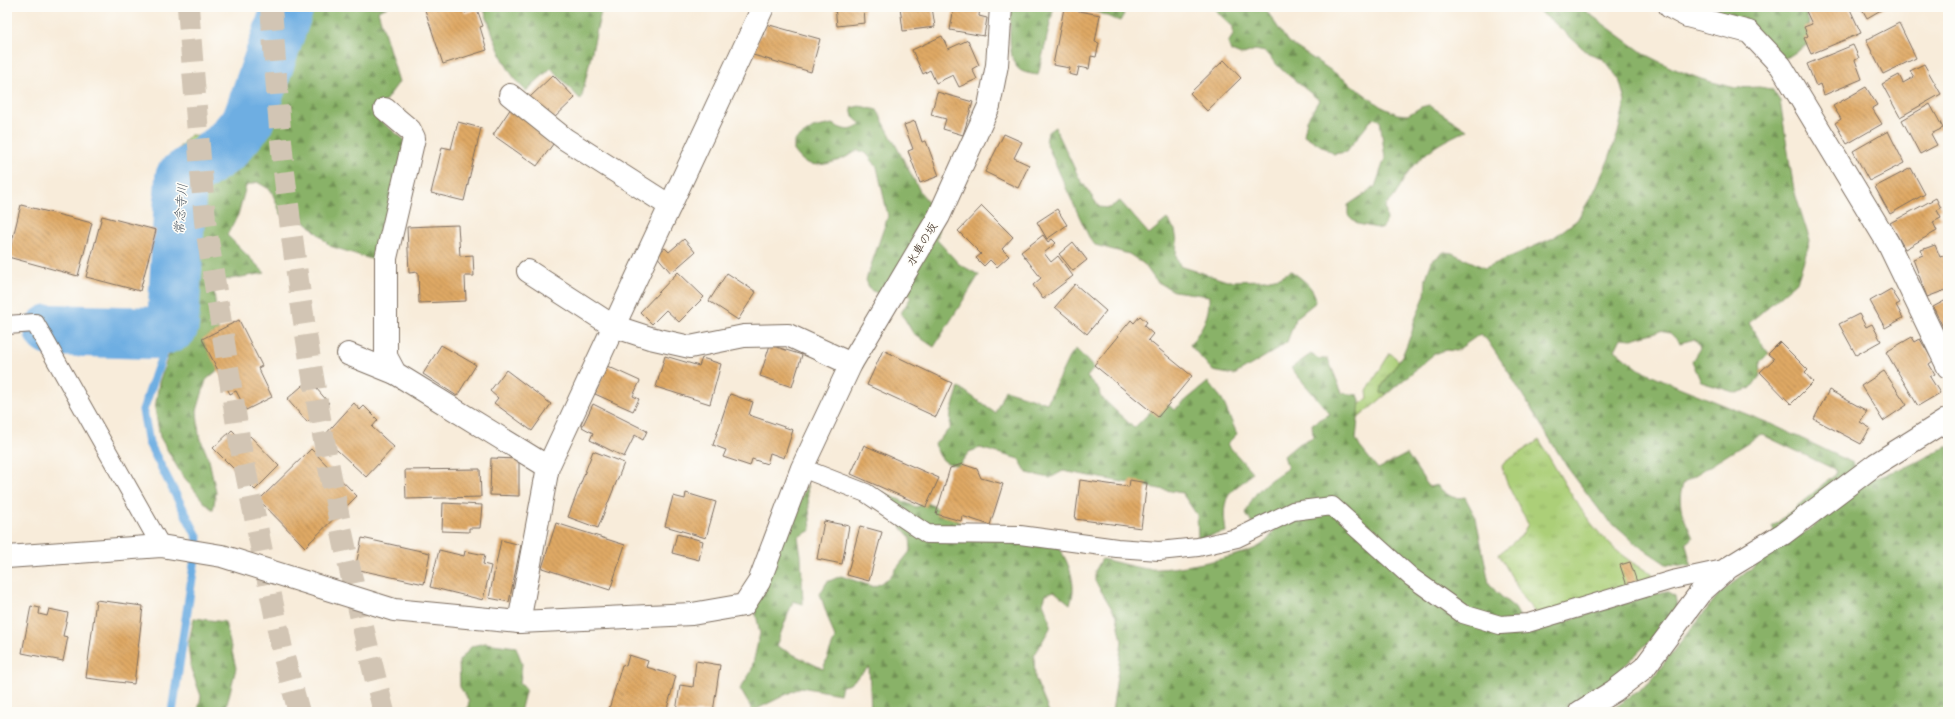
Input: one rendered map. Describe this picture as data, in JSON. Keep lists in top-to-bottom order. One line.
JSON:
{"streets":{"street":["水車の坂"]},"water":["常念寺川"]}
